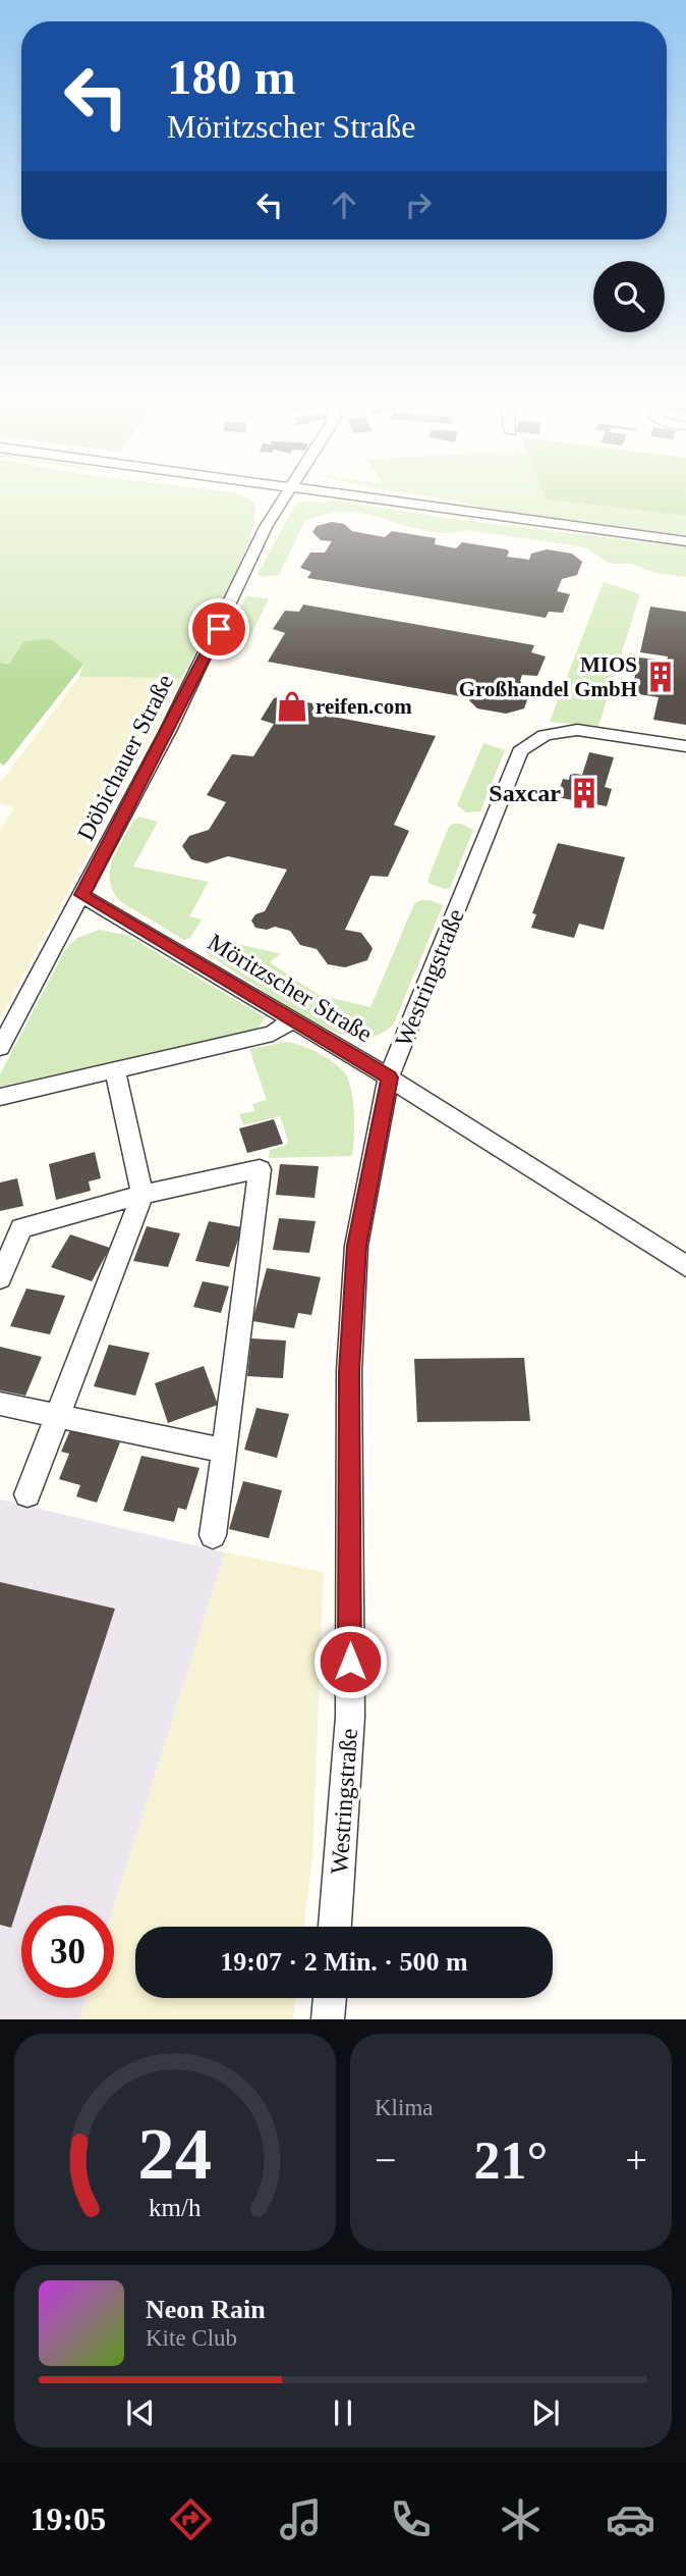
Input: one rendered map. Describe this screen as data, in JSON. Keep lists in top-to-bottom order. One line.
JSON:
{"streets":{"street":["Döbichauer Straße","Westringstraße","Möritzscher Straße"]},"crossings":[["Döbichauer Straße","Möritzscher Straße"],["Westringstraße","Möritzscher Straße"]],"places":{"building":["MIOS Großhandel GmbH","Saxcar"],"shop":["reifen.com"]},"page":{"turn":["180 m","Möritzscher Straße"],"limit":"30","trip":"19:07 · 2 Min. · 500 m","tile":"Klima","heat":["−","21°","+"],"song":["Neon Rain","Kite Club"],"tabs":"19:05","gauge":["24","km/h"]}}
